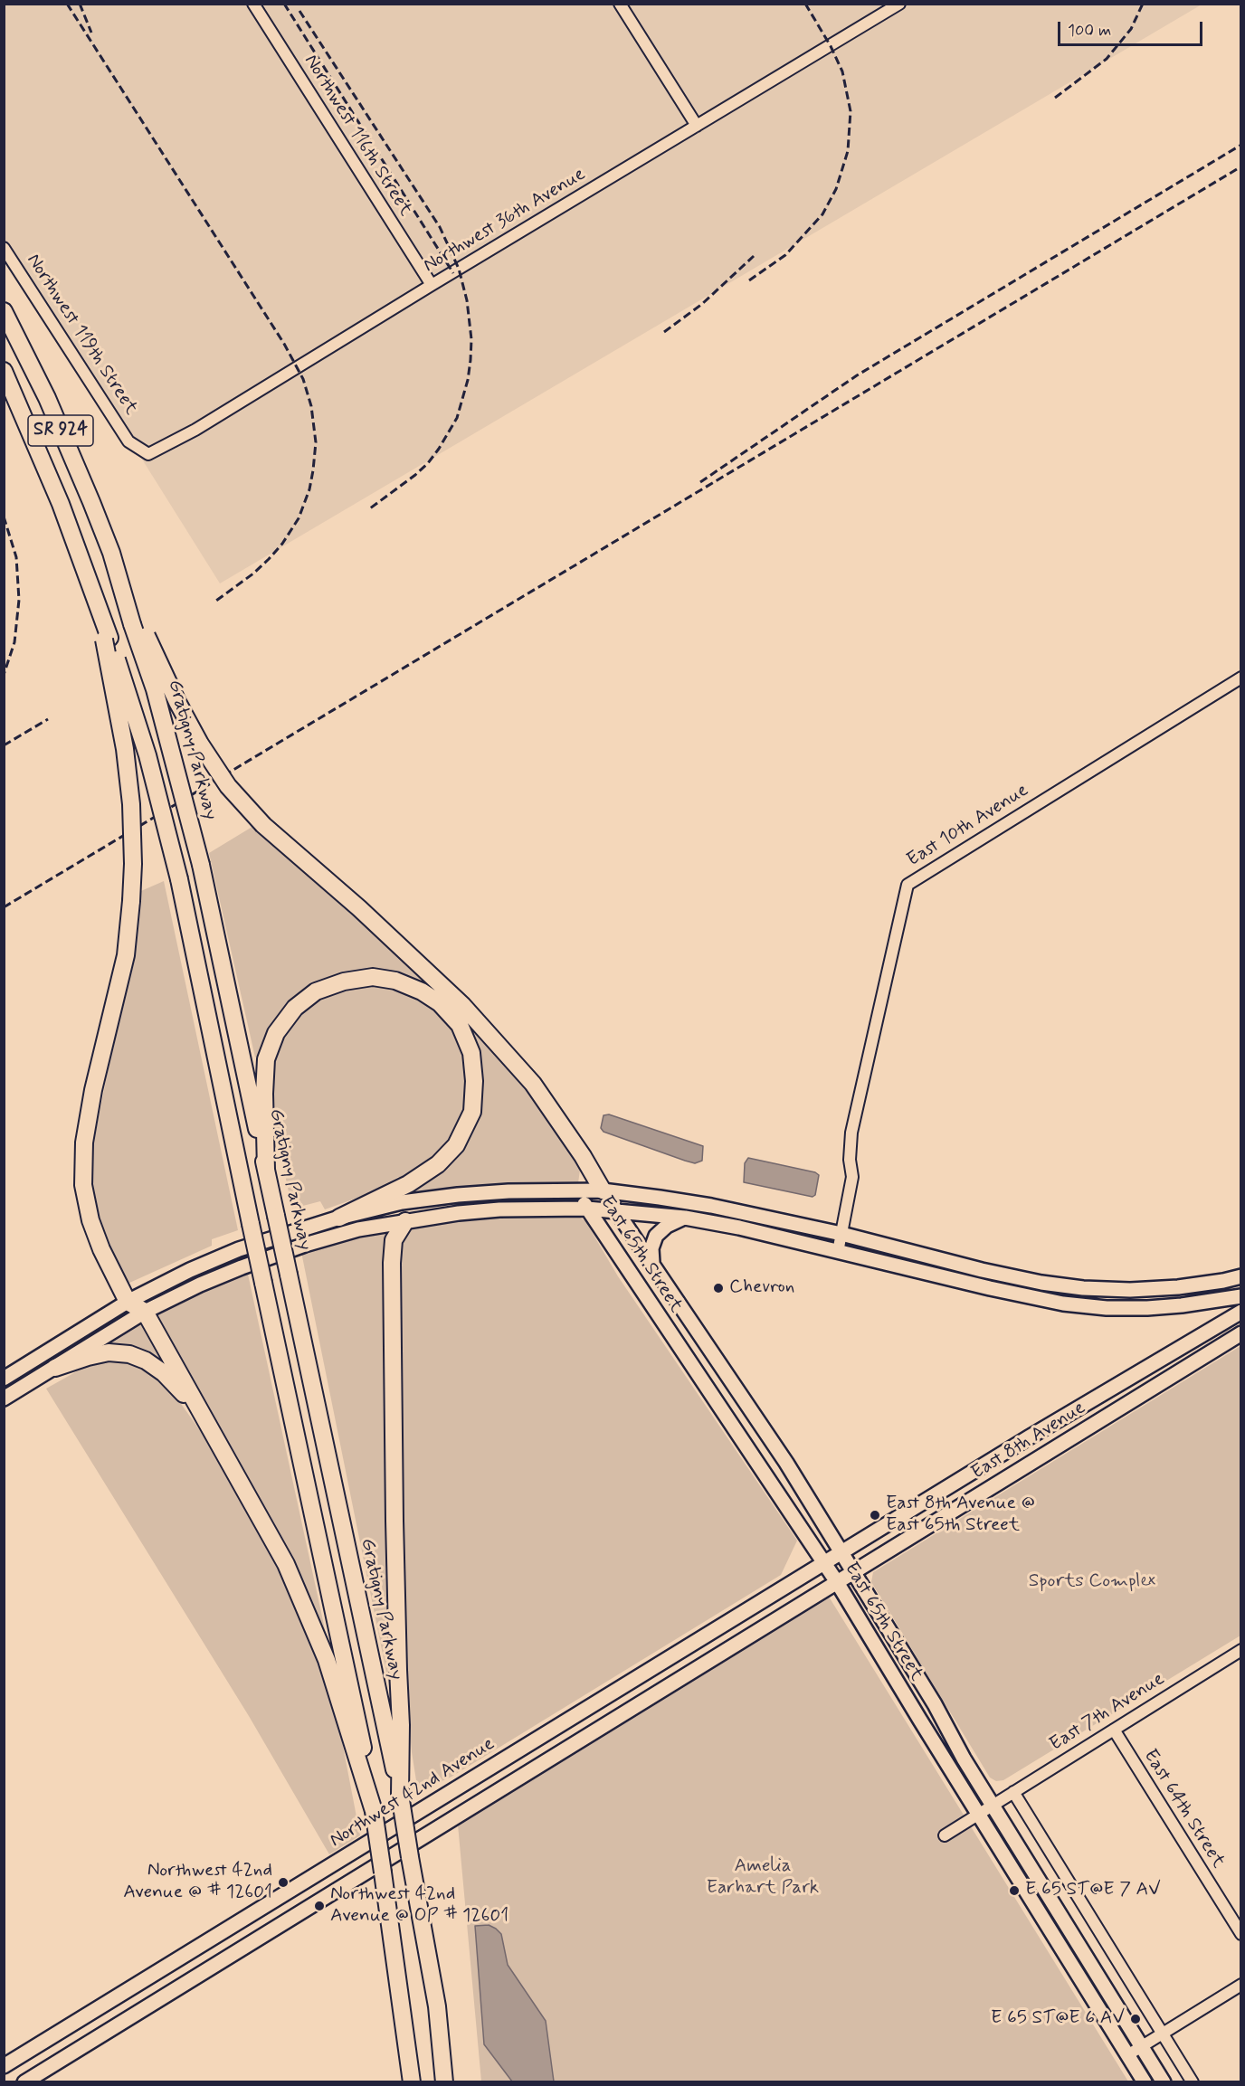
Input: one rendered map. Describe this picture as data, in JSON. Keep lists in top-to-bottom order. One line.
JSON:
{"streets":{"highway":["SR 924","Gratigny Parkway"],"main road":["East 65th Street","East 8th Avenue","Northwest 42nd Avenue"],"street":["Northwest 116th Street","Northwest 36th Avenue","Northwest 119th Street","East 10th Avenue","East 7th Avenue","East 64th Street"]},"crossings":[["Northwest 116th Street","Northwest 36th Avenue"],["Northwest 36th Avenue","Northwest 119th Street"],["East 65th Street","East 8th Avenue"],["East 65th Street","East 7th Avenue"],["East 65th Street","Northwest 42nd Avenue"],["East 8th Avenue","Northwest 42nd Avenue"],["East 7th Avenue","East 64th Street"]],"parks":["Sports Complex","Amelia Earhart Park"],"places":["Chevron","East 8th Avenue @ East 65th Street","Northwest 42nd Avenue @ # 12601","E 65 ST@E 7 AV","Northwest 42nd Avenue @ OP # 12601","E 65 ST@E 6 AV"],"scale_bar":"100 m"}
